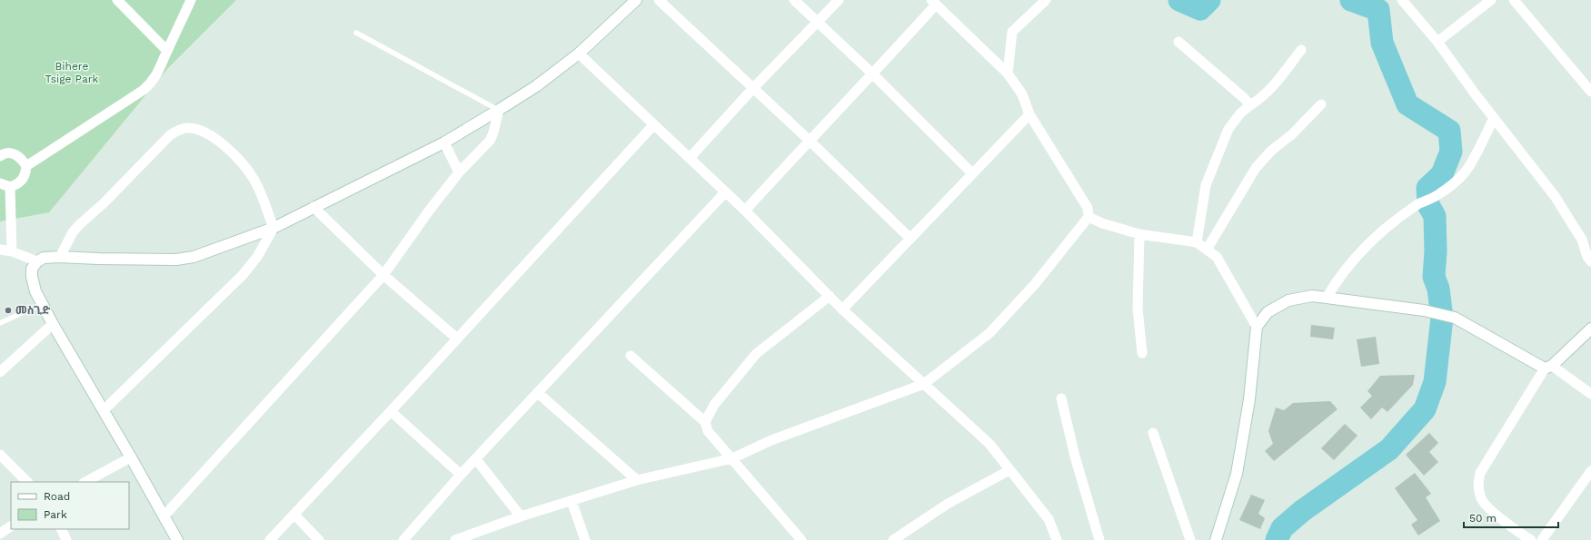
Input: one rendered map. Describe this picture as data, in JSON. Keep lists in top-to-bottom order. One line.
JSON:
{"parks":["Bihere Tsige Park"],"places":["መስጊድ"],"legend":["Road","Park"],"scale_bar":"50 m"}
